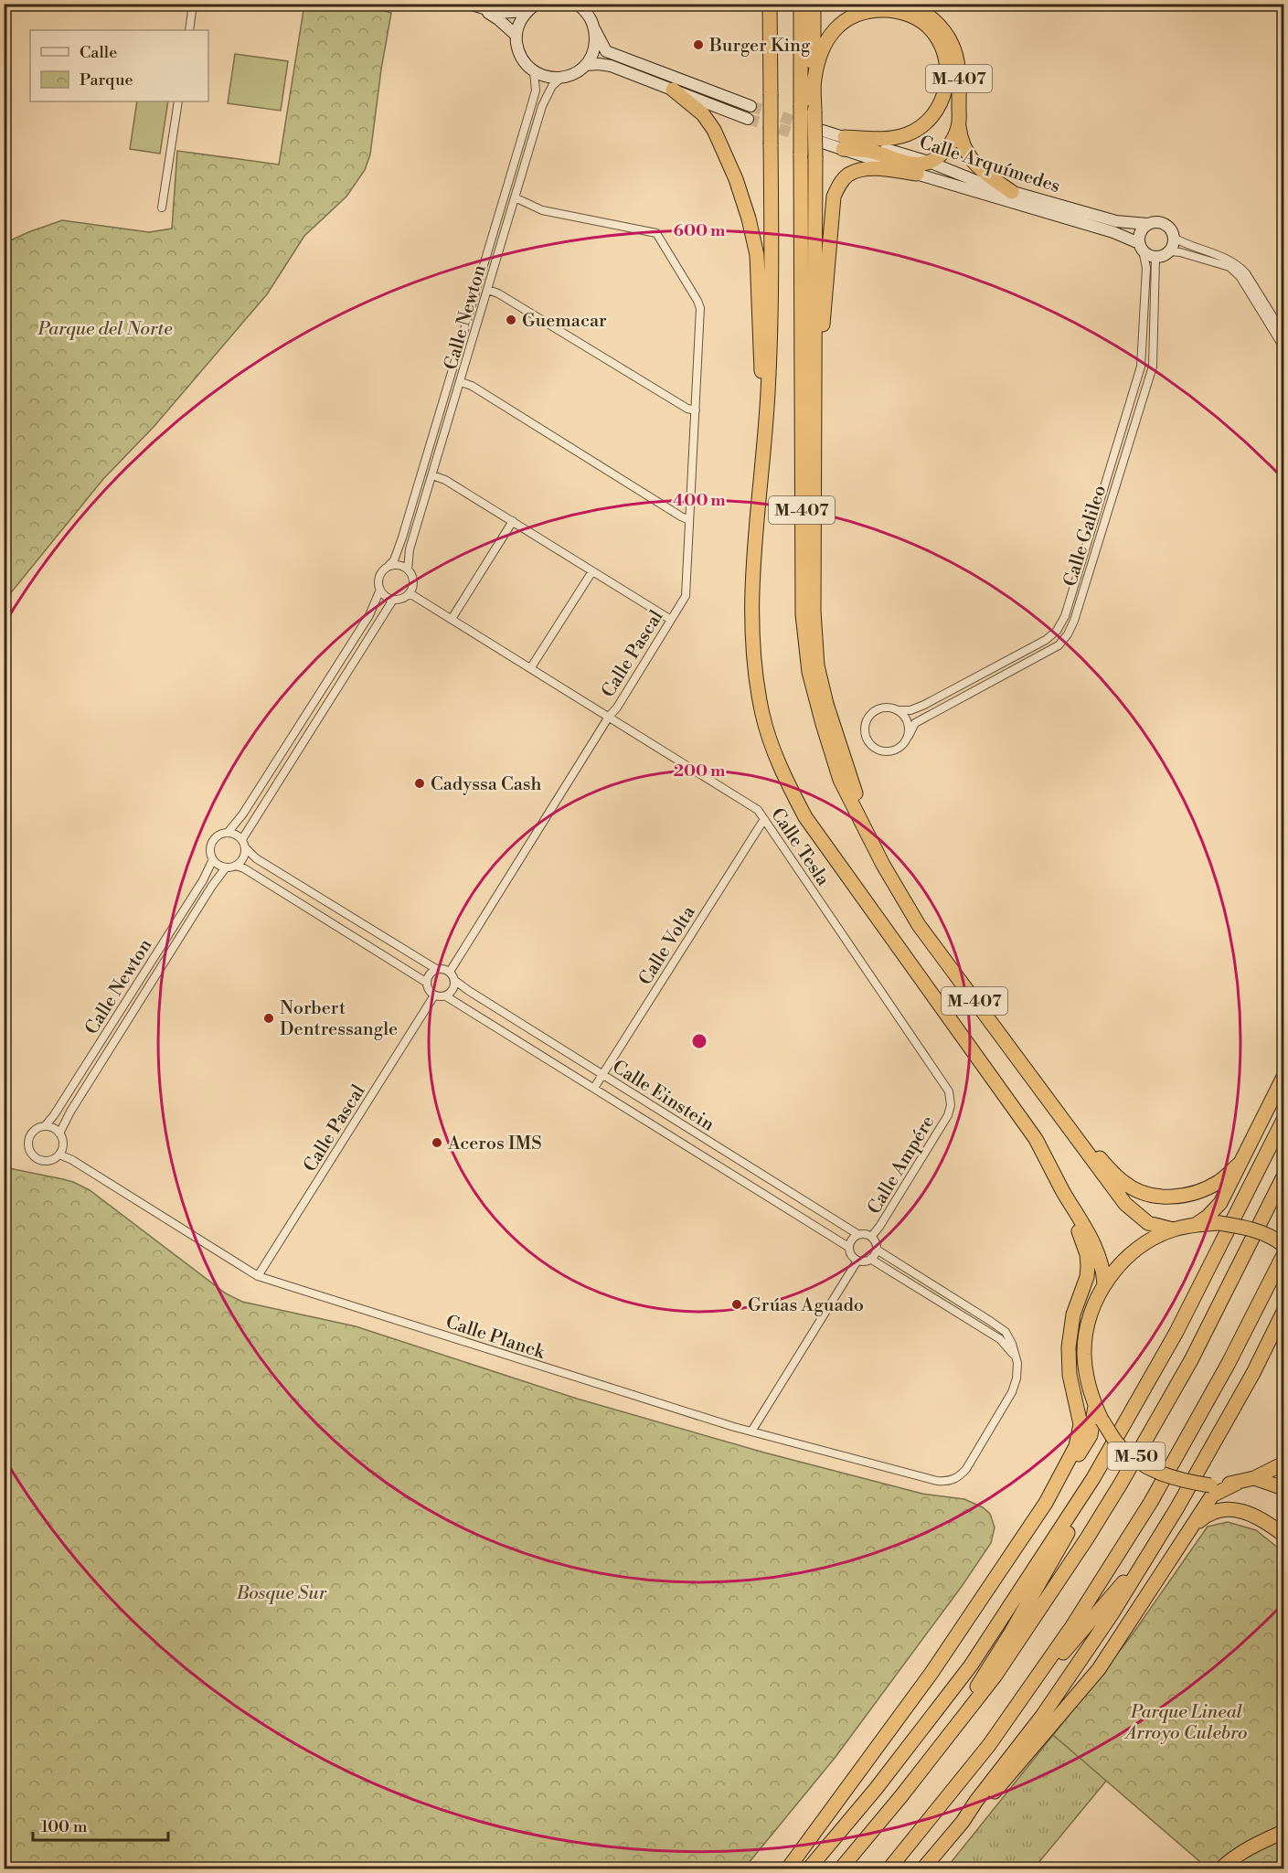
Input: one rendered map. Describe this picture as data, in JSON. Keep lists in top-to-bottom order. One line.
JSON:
{"streets":{"highway":["M-407","M-50"],"street":["Calle Arquímedes","Calle Newton","Calle Galileo","Calle Pascal","Calle Tesla","Calle Volta","Calle Einstein","Calle Ampére","Calle Planck"]},"crossings":[["M-407","Calle Arquímedes"],["Calle Arquímedes","Calle Galileo"],["Calle Newton","Calle Pascal"],["Calle Newton","Calle Tesla"],["Calle Newton","Calle Planck"],["Calle Pascal","Calle Tesla"],["Calle Pascal","Calle Einstein"],["Calle Pascal","Calle Planck"],["Calle Tesla","Calle Volta"],["Calle Tesla","Calle Ampére"],["Calle Volta","Calle Einstein"],["Calle Einstein","Calle Ampére"]],"parks":["Parque del Norte","Bosque Sur","Parque Lineal Arroyo Culebro"],"places":["Burger King","Guemacar","Cadyssa Cash","Norbert Dentressangle","Aceros IMS","Grúas Aguado"],"legend":["Calle","Parque"],"scale_bar":"100 m","rings":["600 m","400 m","200 m"]}
